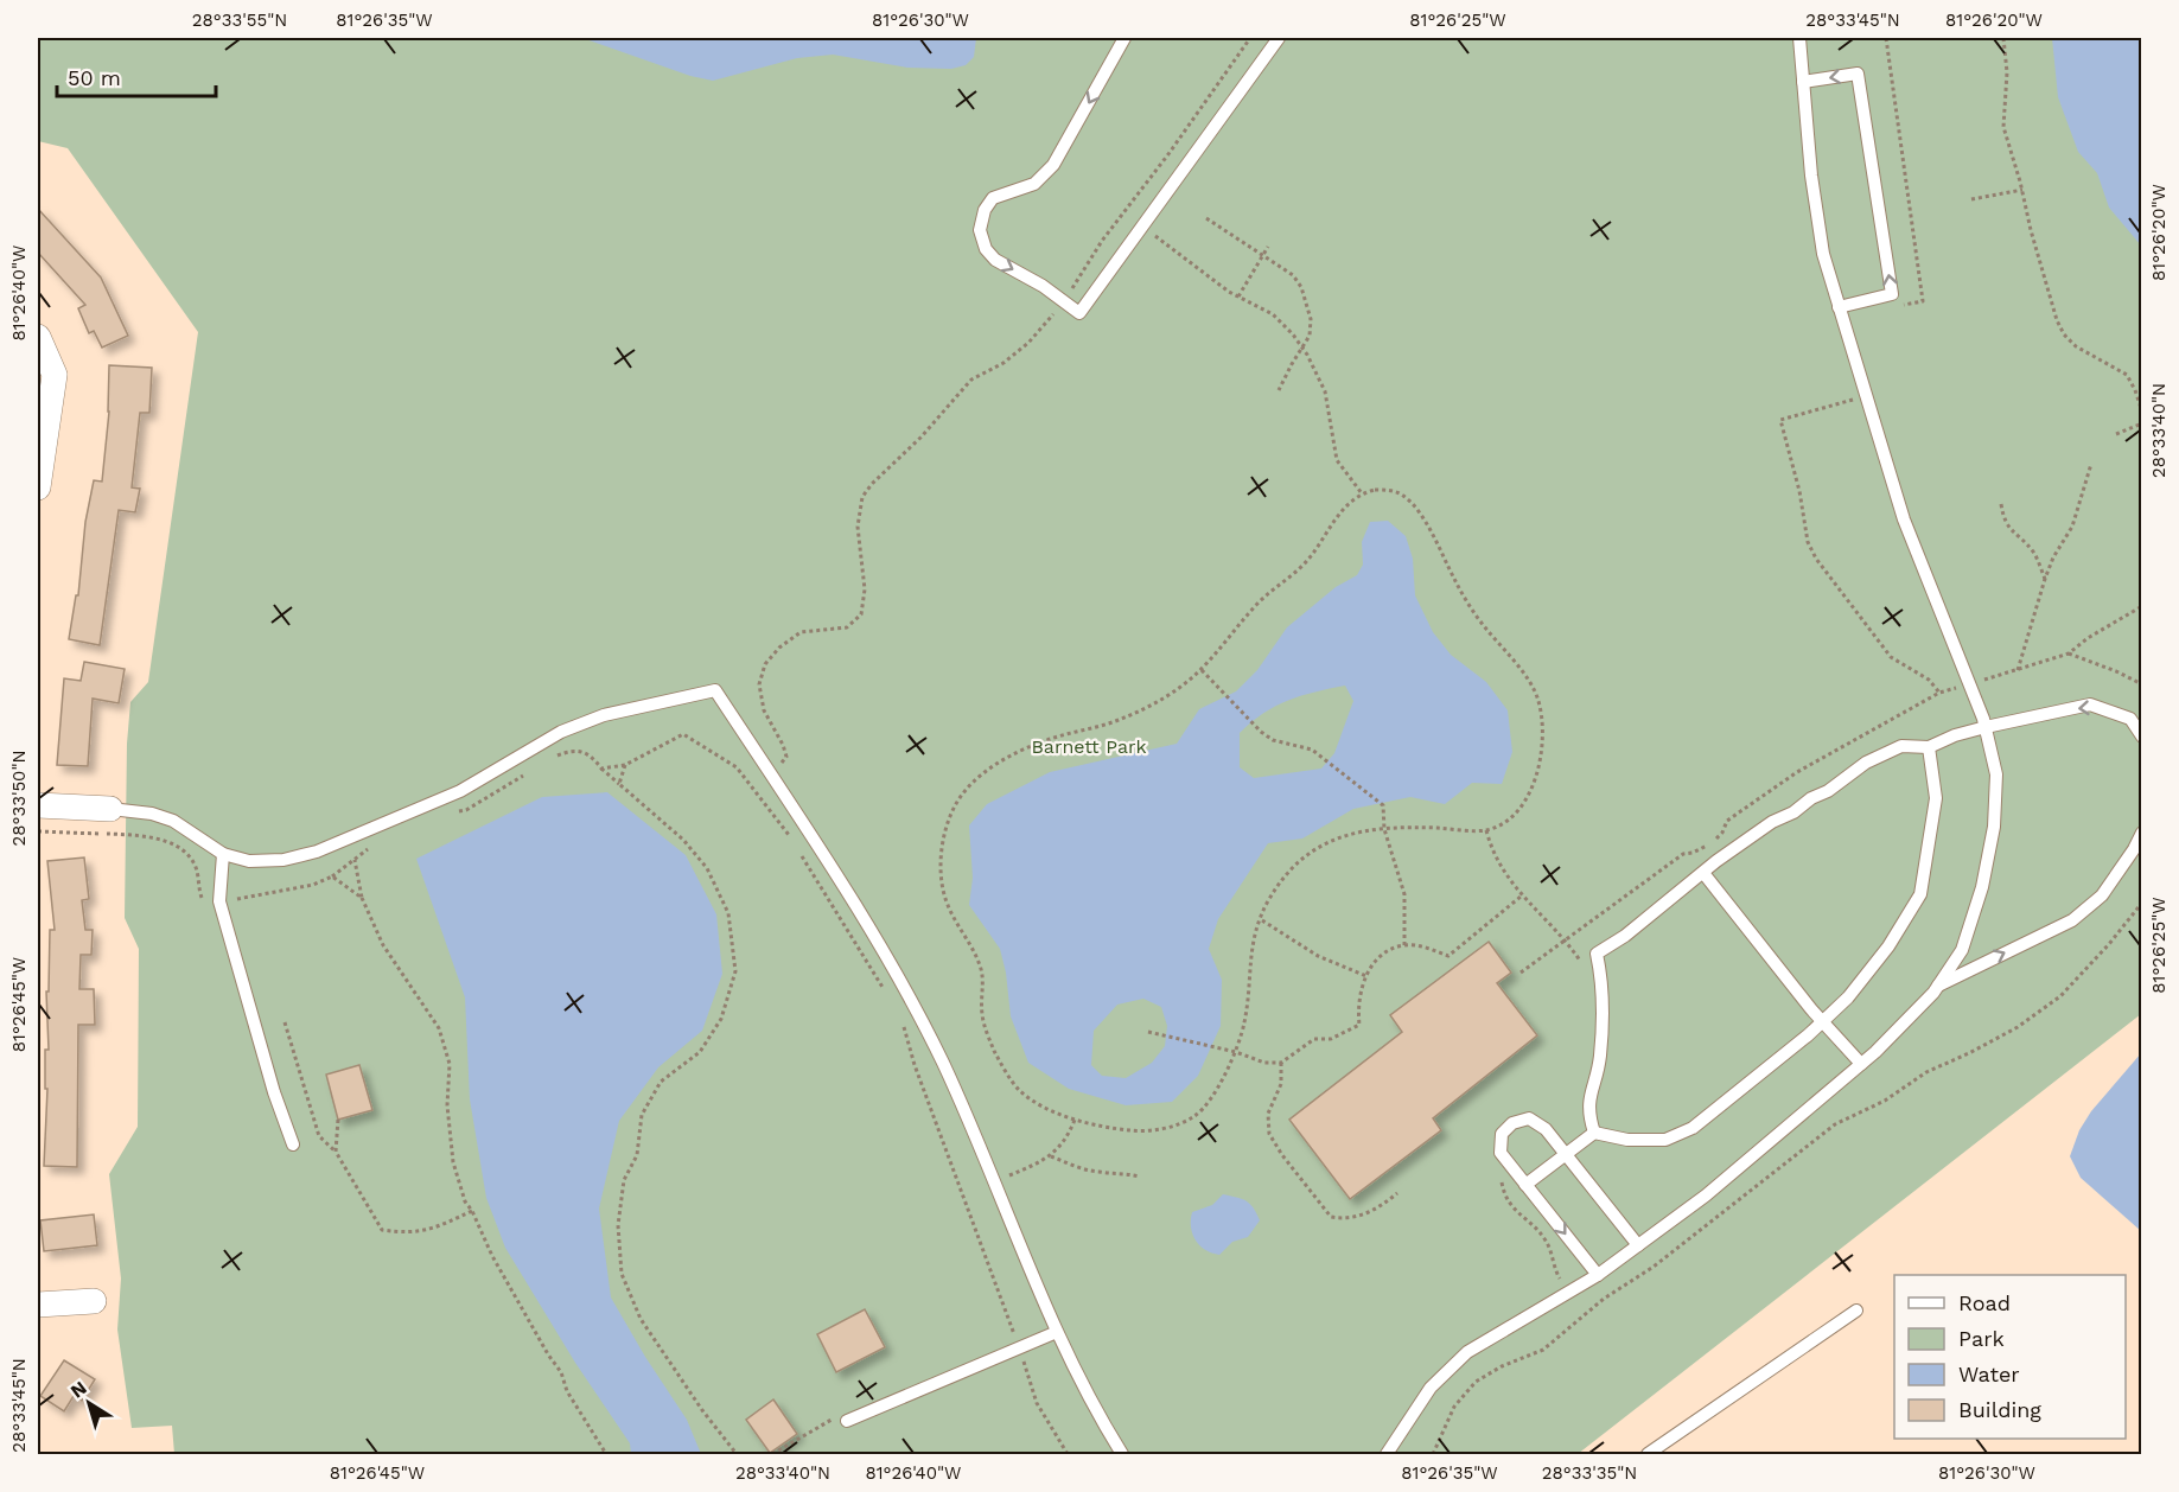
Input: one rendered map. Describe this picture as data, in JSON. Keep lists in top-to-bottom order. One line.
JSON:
{"parks":["Barnett Park"],"legend":["Road","Park","Water","Building"],"scale_bar":"50 m","north":"top left","coordinates":["28°33'55\"N","81°26'35\"W","81°26'30\"W","81°26'25\"W","28°33'45\"N","81°26'20\"W","81°26'40\"W","28°33'40\"N","28°33'50\"N","81°26'45\"W","28°33'35\"N"]}
